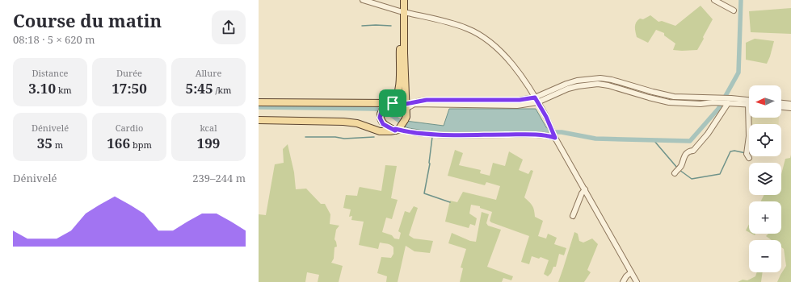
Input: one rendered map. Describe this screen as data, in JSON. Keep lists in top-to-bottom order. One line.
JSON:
{"north":"left","page":{"heading":["Course du matin","08:18 · 5 × 620 m"],"stats":[["Distance","3.10 km"],["Durée","17:50"],["Allure","5:45 /km"],["Dénivelé","35 m"],["Cardio","166 bpm"],["kcal","199"]],"map_buttons":["+","−"],"chart":["Dénivelé","239–244 m"]}}
